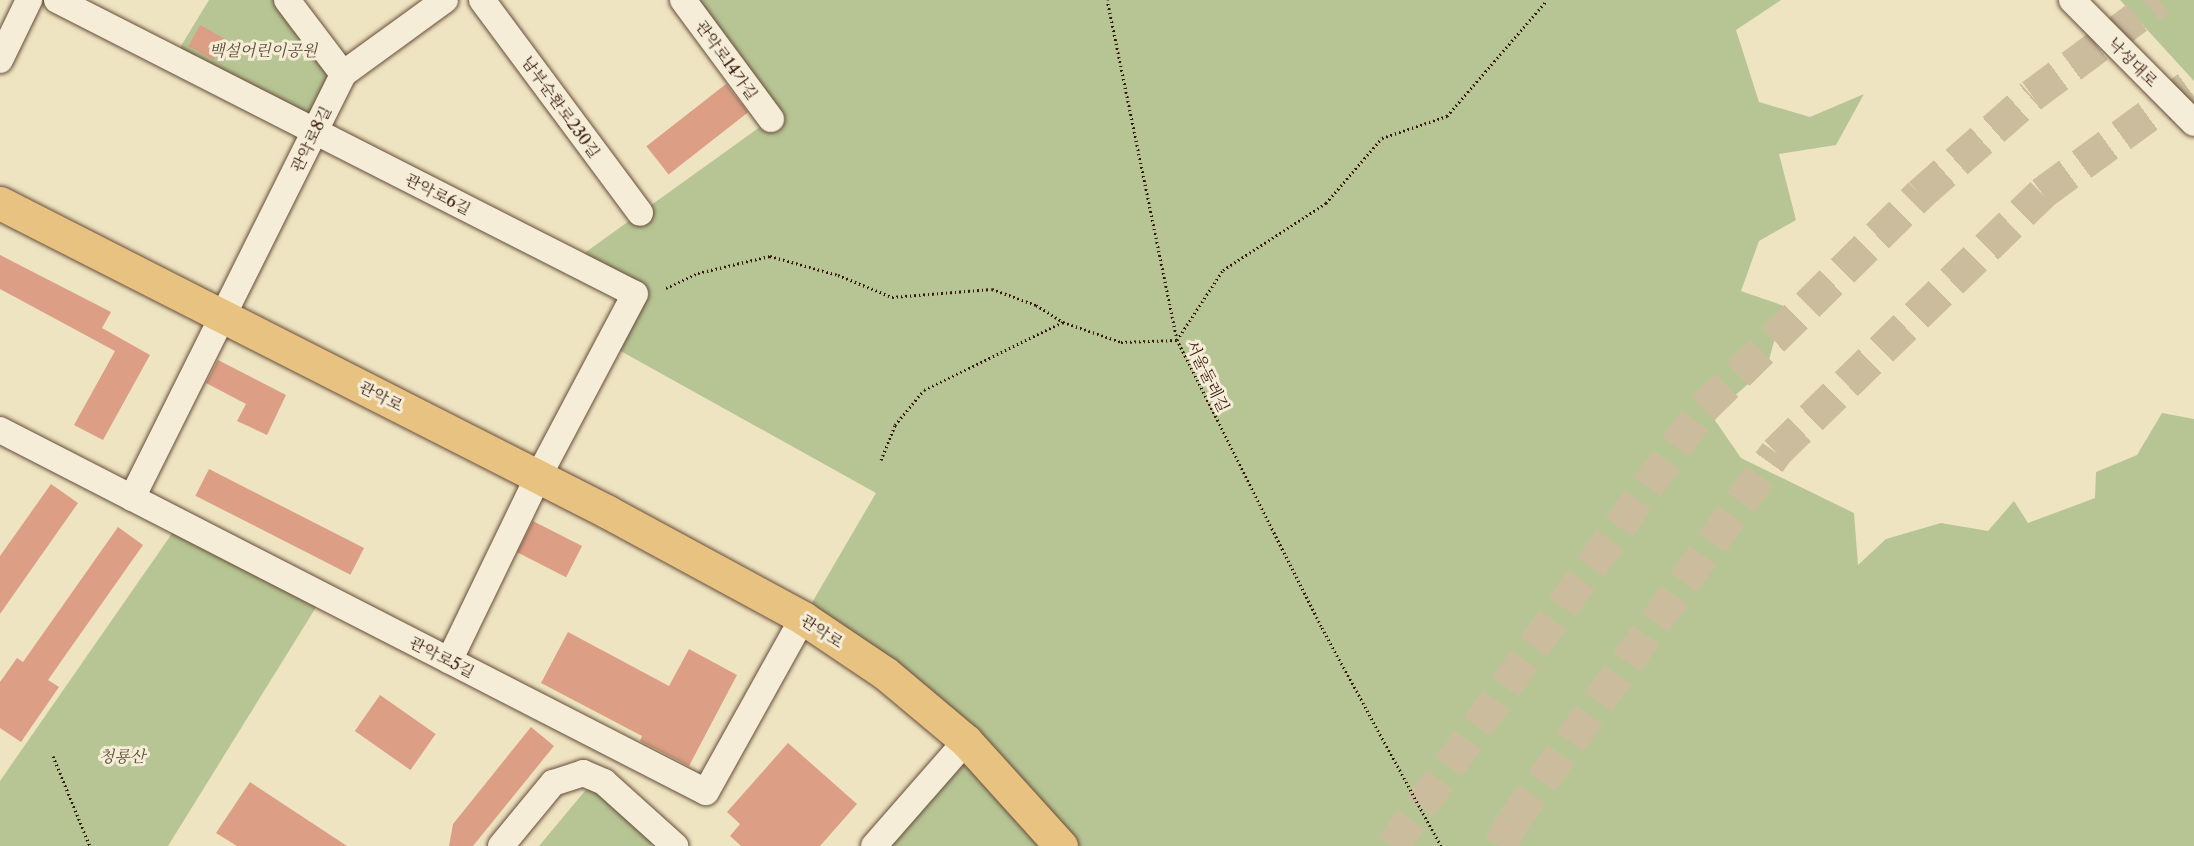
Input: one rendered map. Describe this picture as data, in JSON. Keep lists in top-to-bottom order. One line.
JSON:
{"streets":{"main road":["관악로"],"street":["관악로14가길","낙성대로","남부순환로230길","관악로8길","관악로6길","관악로5길"],"path":["서울둘레길"]},"crossings":[["관악로8길","관악로6길"],["관악로8길","관악로"],["관악로6길","관악로"],["관악로","관악로5길"]],"parks":["백설어린이공원","청룡산"]}
